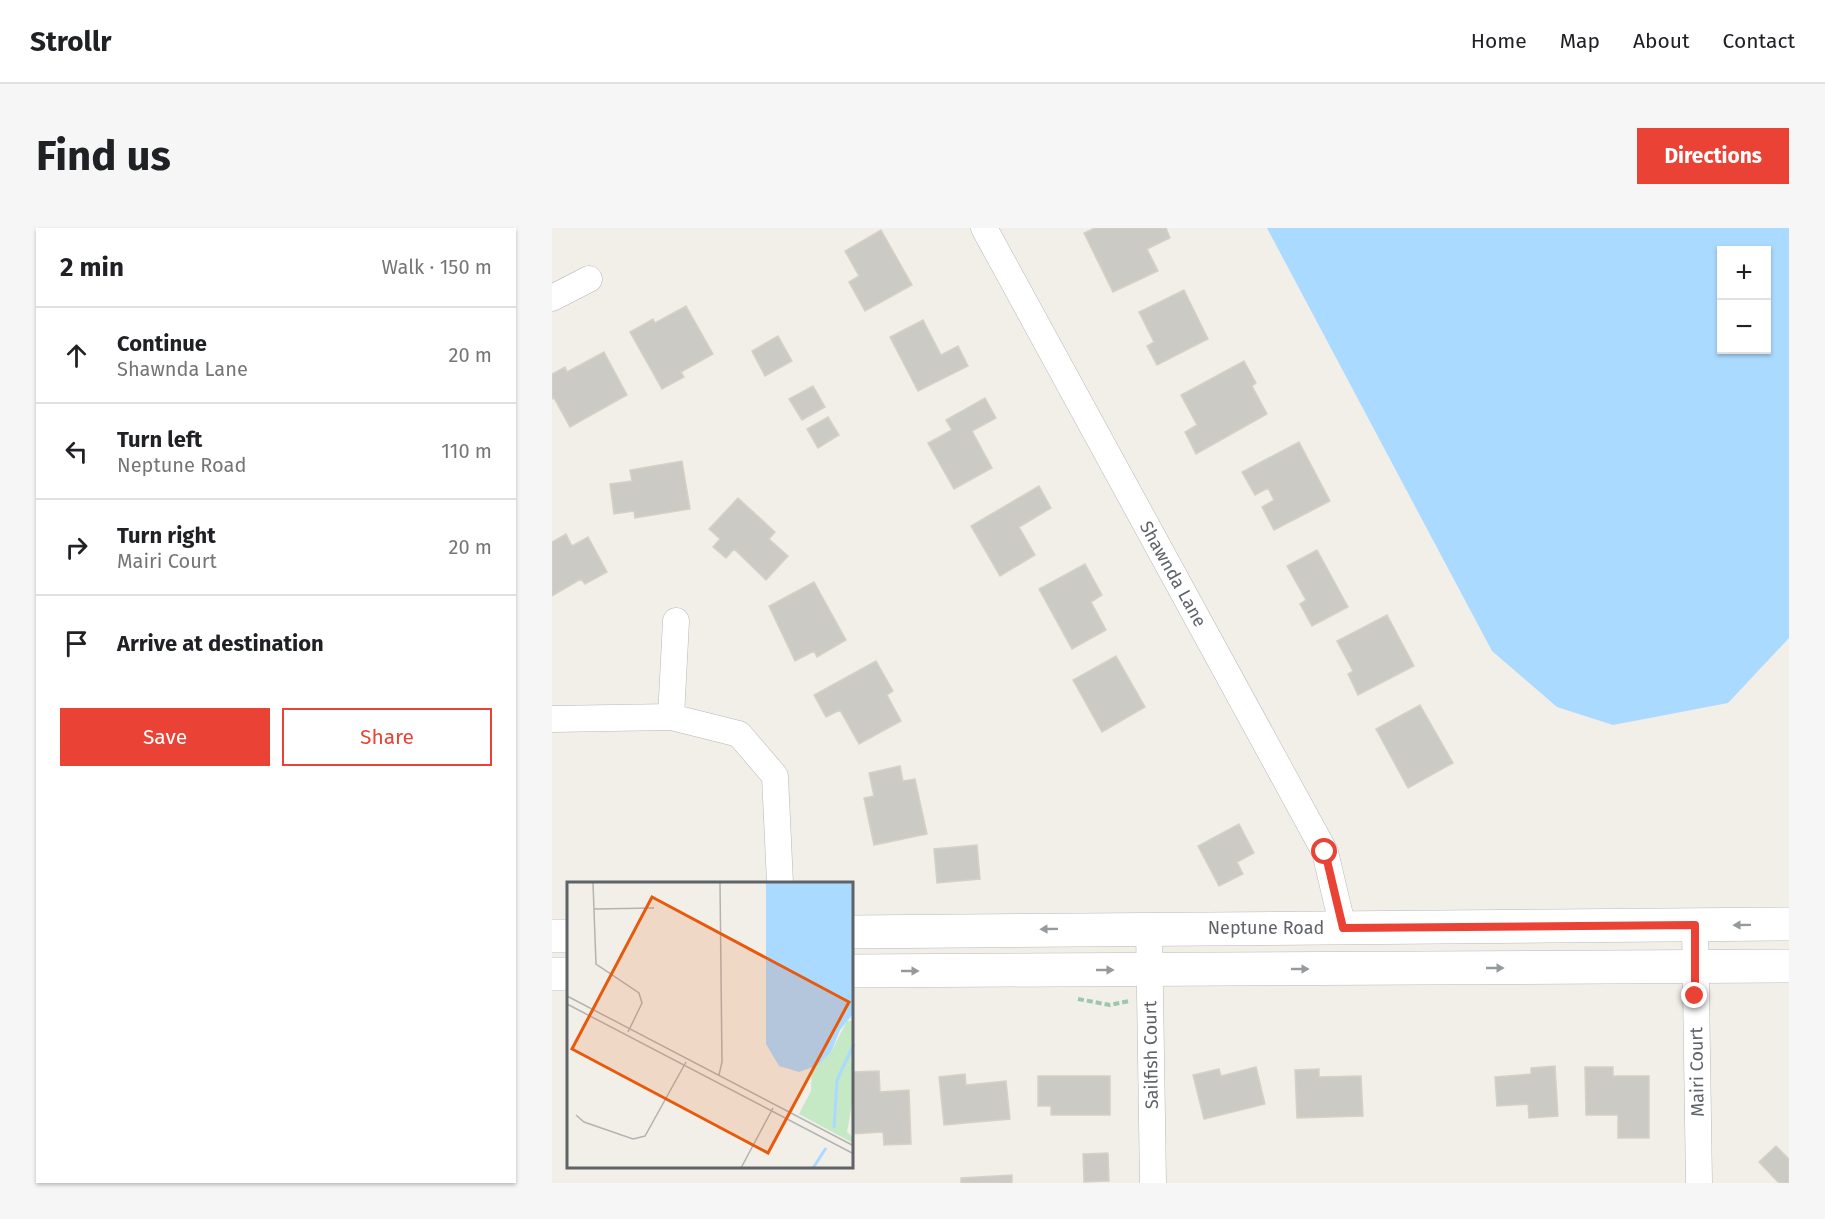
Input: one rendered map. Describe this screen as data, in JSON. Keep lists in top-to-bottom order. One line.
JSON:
{"streets":{"main road":["Neptune Road"],"street":["Shawnda Lane","Sailfish Court","Mairi Court"]},"crossings":[["Shawnda Lane","Neptune Road"],["Neptune Road","Sailfish Court"],["Neptune Road","Mairi Court"]],"page":{"header":"Strollr","nav":["Home","Map","About","Contact"],"buttons":["Directions",["Save","Share"]],"title":"Find us","heading":["2 min","Walk · 150 m"],"map_buttons":["+","−"],"list":[["Continue","Shawnda Lane","20 m"],["Turn left","Neptune Road","110 m"],["Turn right","Mairi Court","20 m"],"Arrive at destination"]}}
